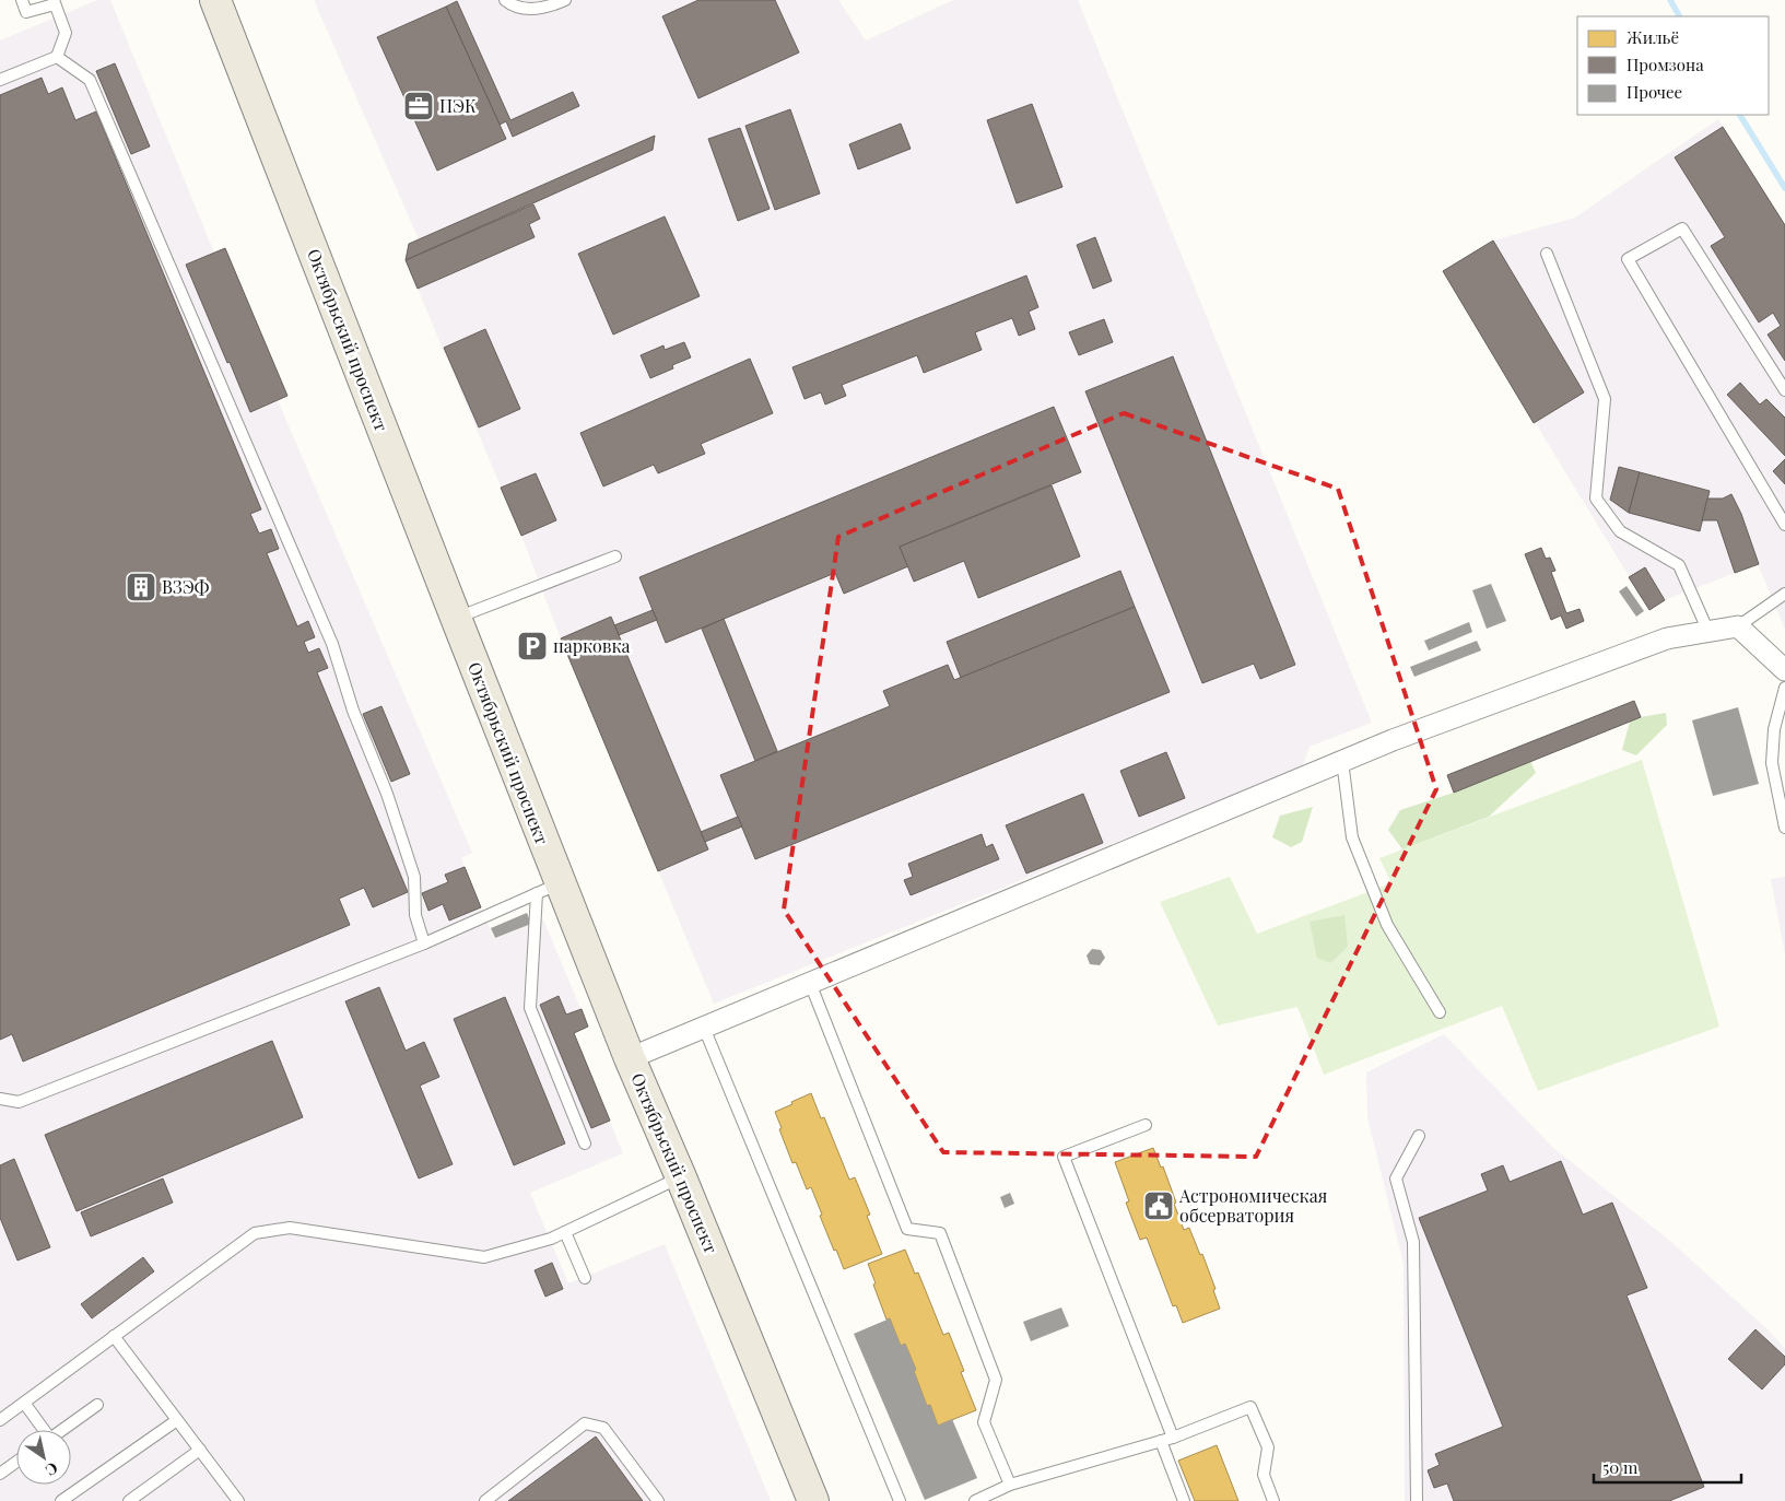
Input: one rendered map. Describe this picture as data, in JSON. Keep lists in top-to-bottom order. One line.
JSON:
{"streets":{"main road":["Октябрьский проспект"]},"places":{"office":["ПЭК"],"building":["ВЗЭФ"],"parking":["парковка"],"public building":["Aстрономическая обсерватория"]},"legend":["Жильё","Промзона","Прочее"],"scale_bar":"50 m","north":"bottom right"}
